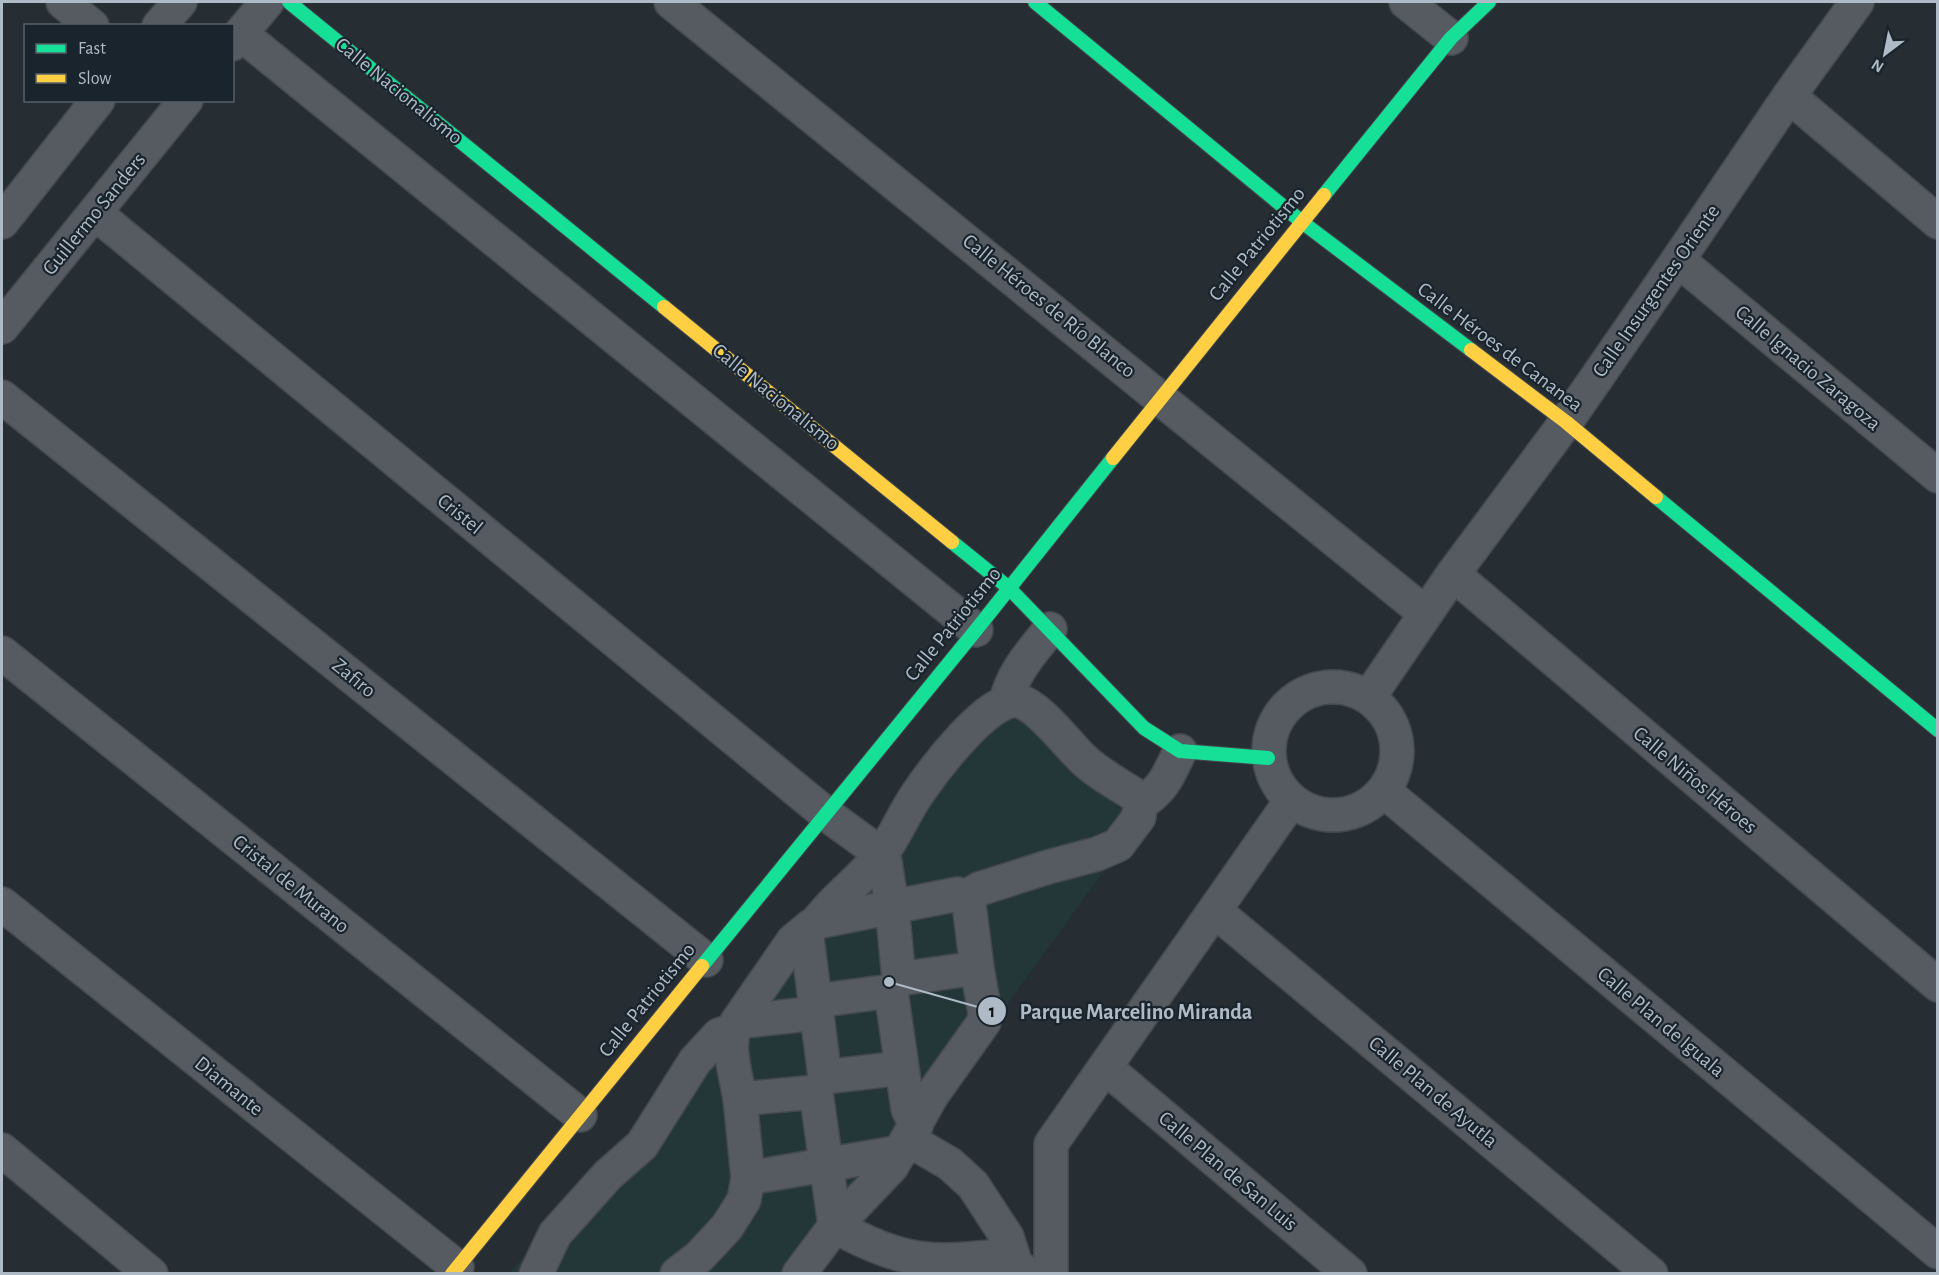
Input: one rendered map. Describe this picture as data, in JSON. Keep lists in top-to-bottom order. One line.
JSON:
{"streets":{"street":["Calle Nacionalismo","Guillermo Sanders","Calle Patriotismo","Calle Insurgentes Oriente","Calle Héroes de Río Blanco","Calle Héroes de Cananea","Calle Ignacio Zaragoza","Cristel","Zafiro","Calle Niños Héroes","Cristal de Murano","Calle Plan de Iguala","Diamante","Calle Plan de Ayutla","Calle Plan de San Luis"]},"crossings":[["Calle Nacionalismo","Calle Patriotismo"],["Calle Nacionalismo","Calle Insurgentes Oriente"],["Calle Nacionalismo","Calle Plan de Iguala"],["Guillermo Sanders","Cristel"],["Calle Patriotismo","Calle Héroes de Río Blanco"],["Calle Patriotismo","Calle Héroes de Cananea"],["Calle Patriotismo","Cristel"],["Calle Patriotismo","Zafiro"],["Calle Patriotismo","Cristal de Murano"],["Calle Patriotismo","Diamante"],["Calle Insurgentes Oriente","Calle Héroes de Río Blanco"],["Calle Insurgentes Oriente","Calle Héroes de Cananea"],["Calle Insurgentes Oriente","Calle Ignacio Zaragoza"],["Calle Insurgentes Oriente","Calle Niños Héroes"],["Calle Insurgentes Oriente","Calle Plan de Iguala"]],"places":["Parque Marcelino Miranda"],"legend":["Fast","Slow"],"north":"bottom left"}
